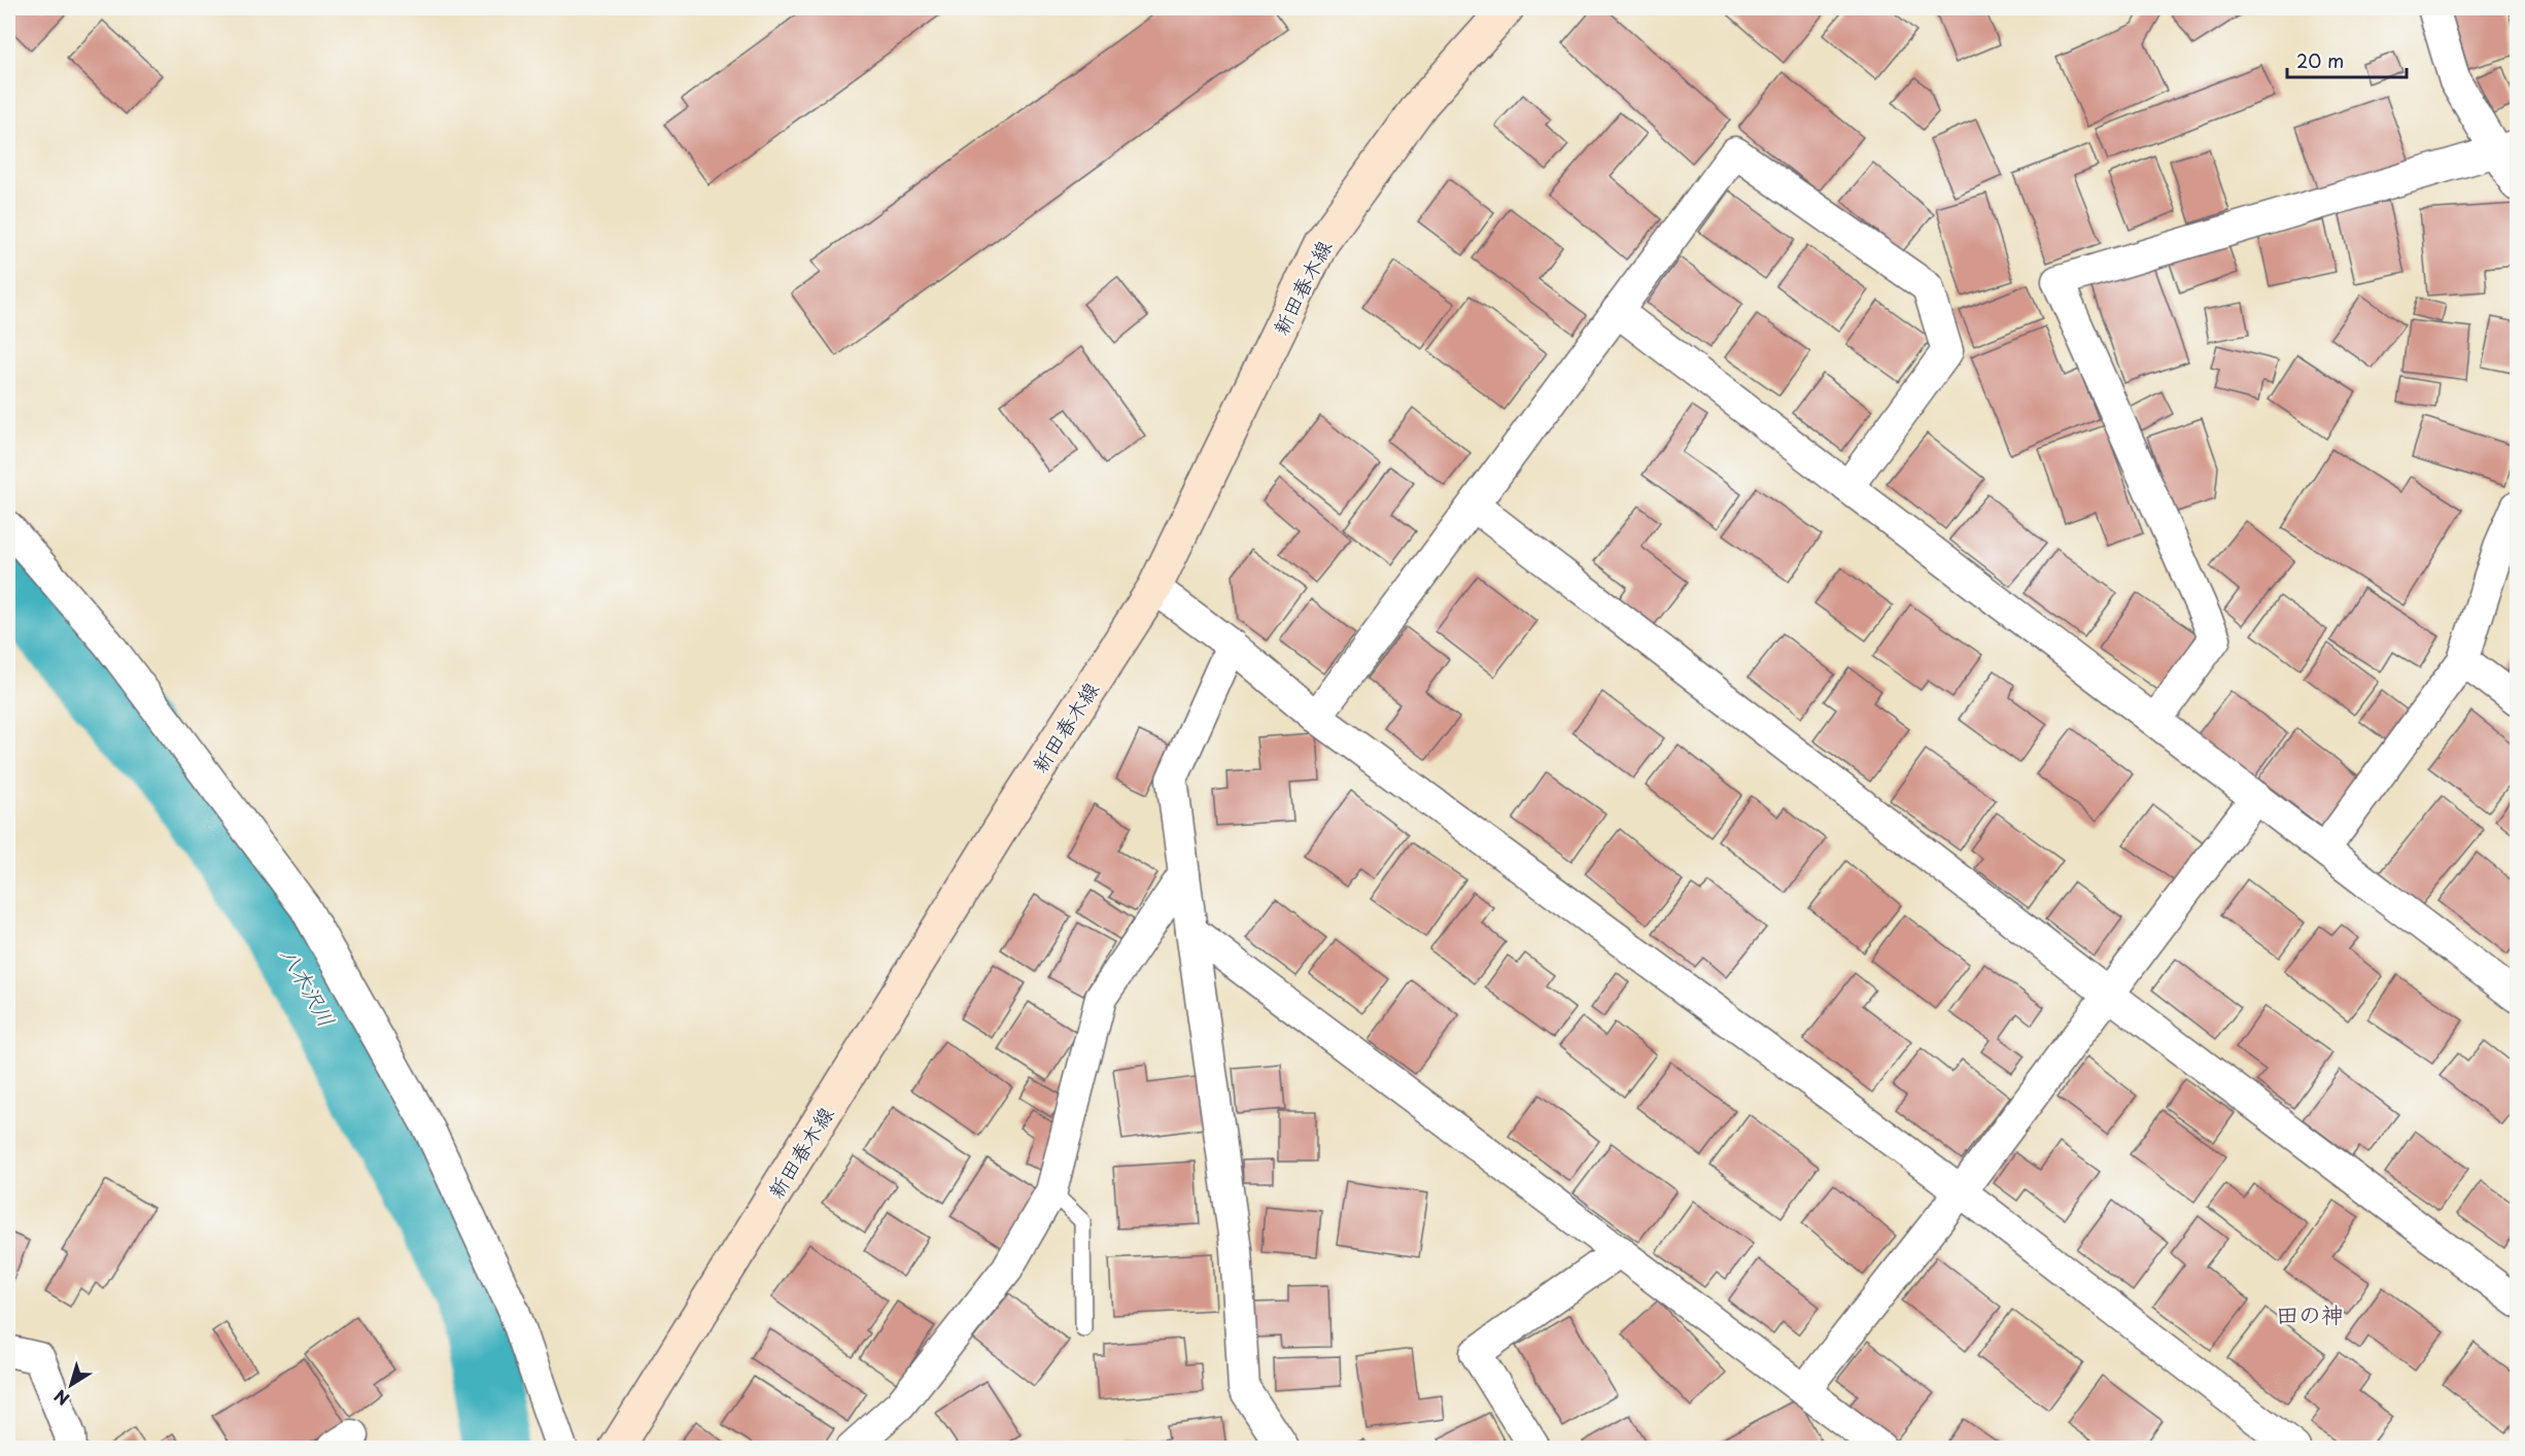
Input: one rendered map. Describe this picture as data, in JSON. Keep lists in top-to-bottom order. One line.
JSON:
{"streets":{"main road":["新田春木線"]},"districts":["田の神"],"water":["八木沢川"],"scale_bar":"20 m","north":"bottom left"}
